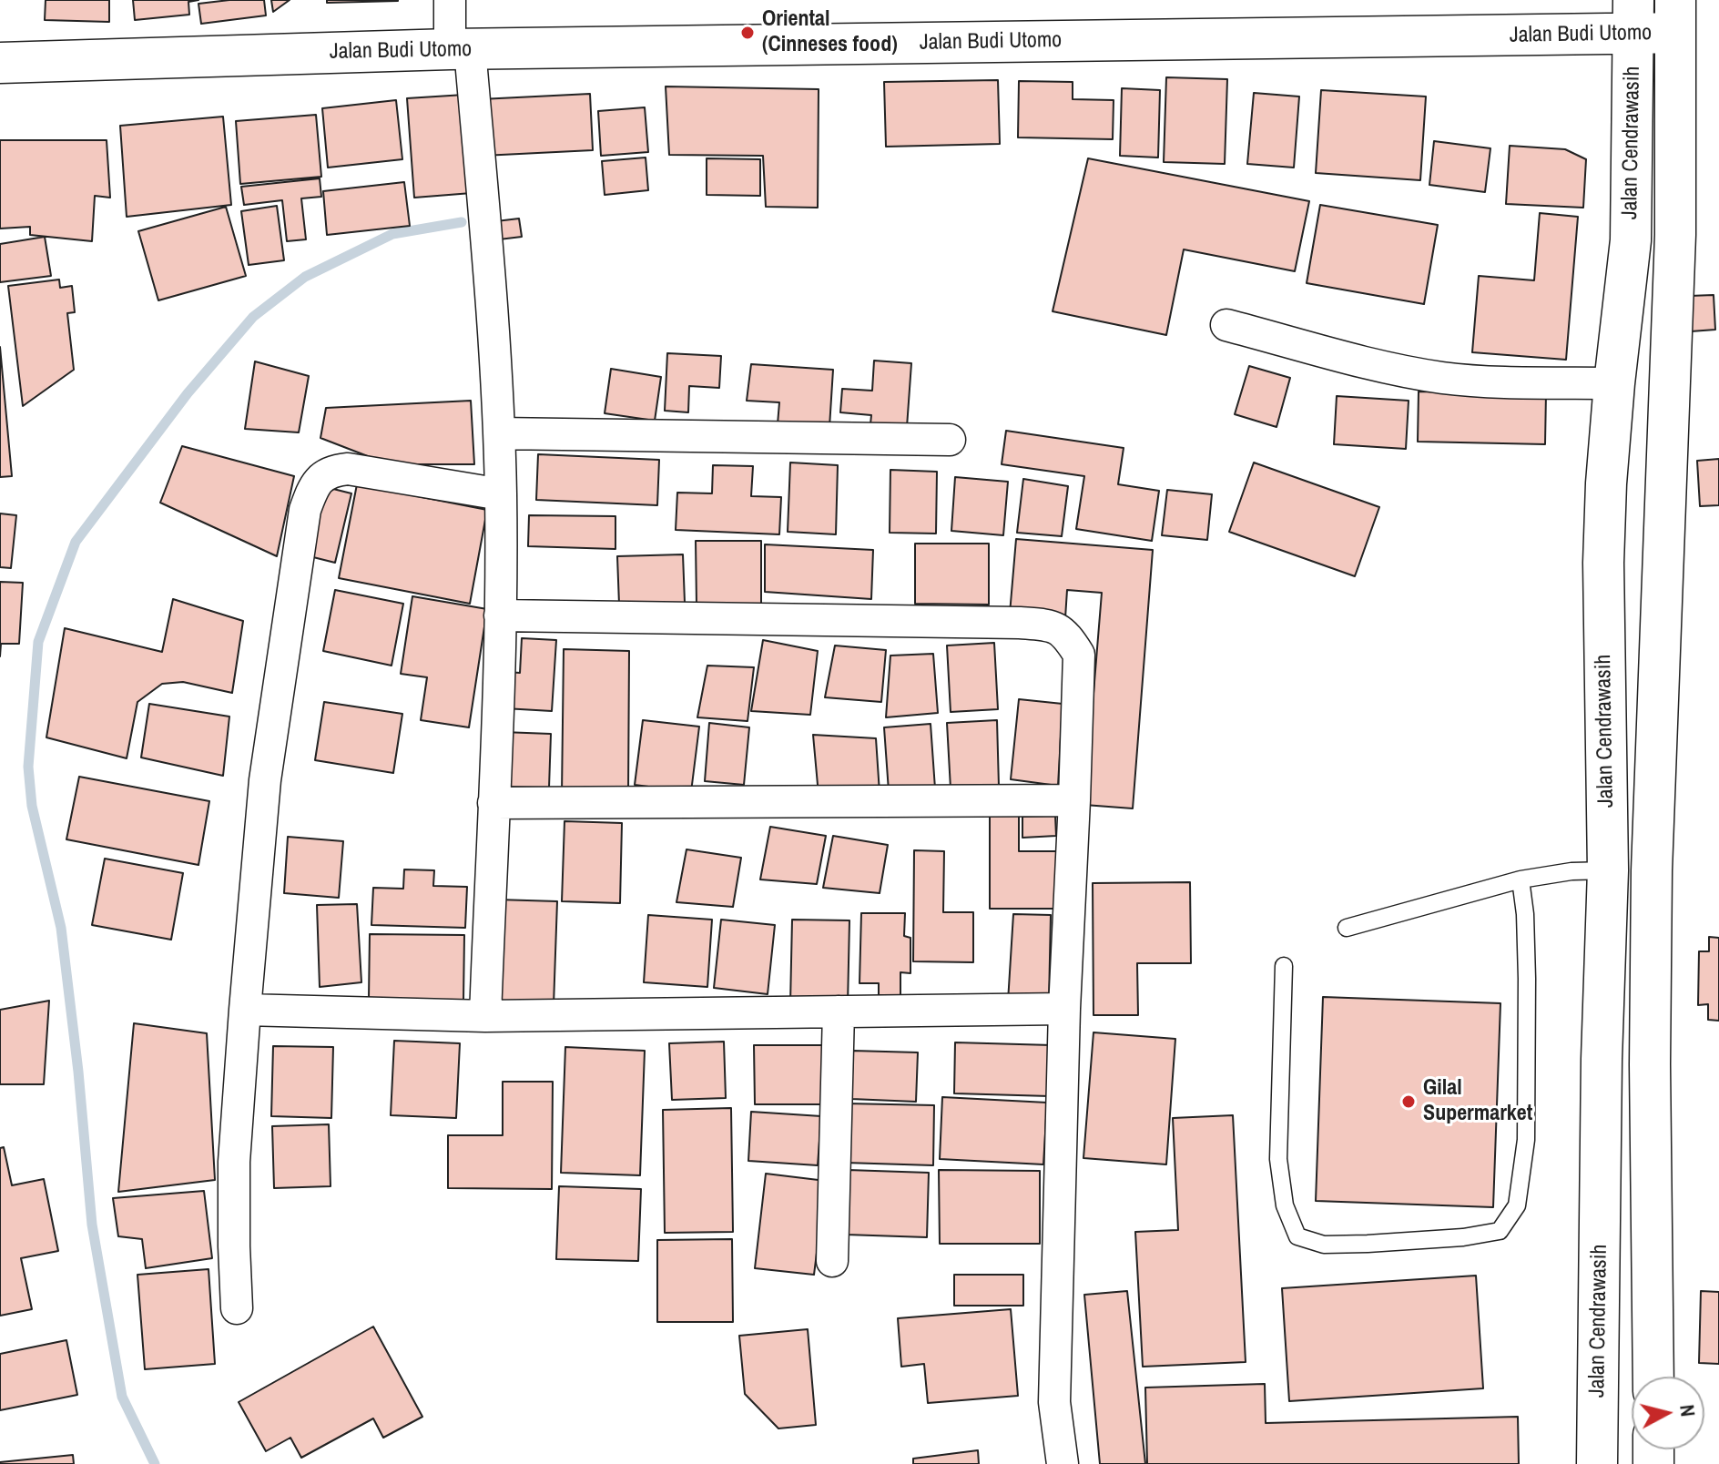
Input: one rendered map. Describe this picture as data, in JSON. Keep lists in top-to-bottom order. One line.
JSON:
{"streets":{"main road":["Jalan Budi Utomo","Jalan Cendrawasih"]},"crossings":[["Jalan Budi Utomo","Jalan Cendrawasih"]],"places":["Oriental (Cinneses food)","Gilal Supermarket"],"north":"right"}
